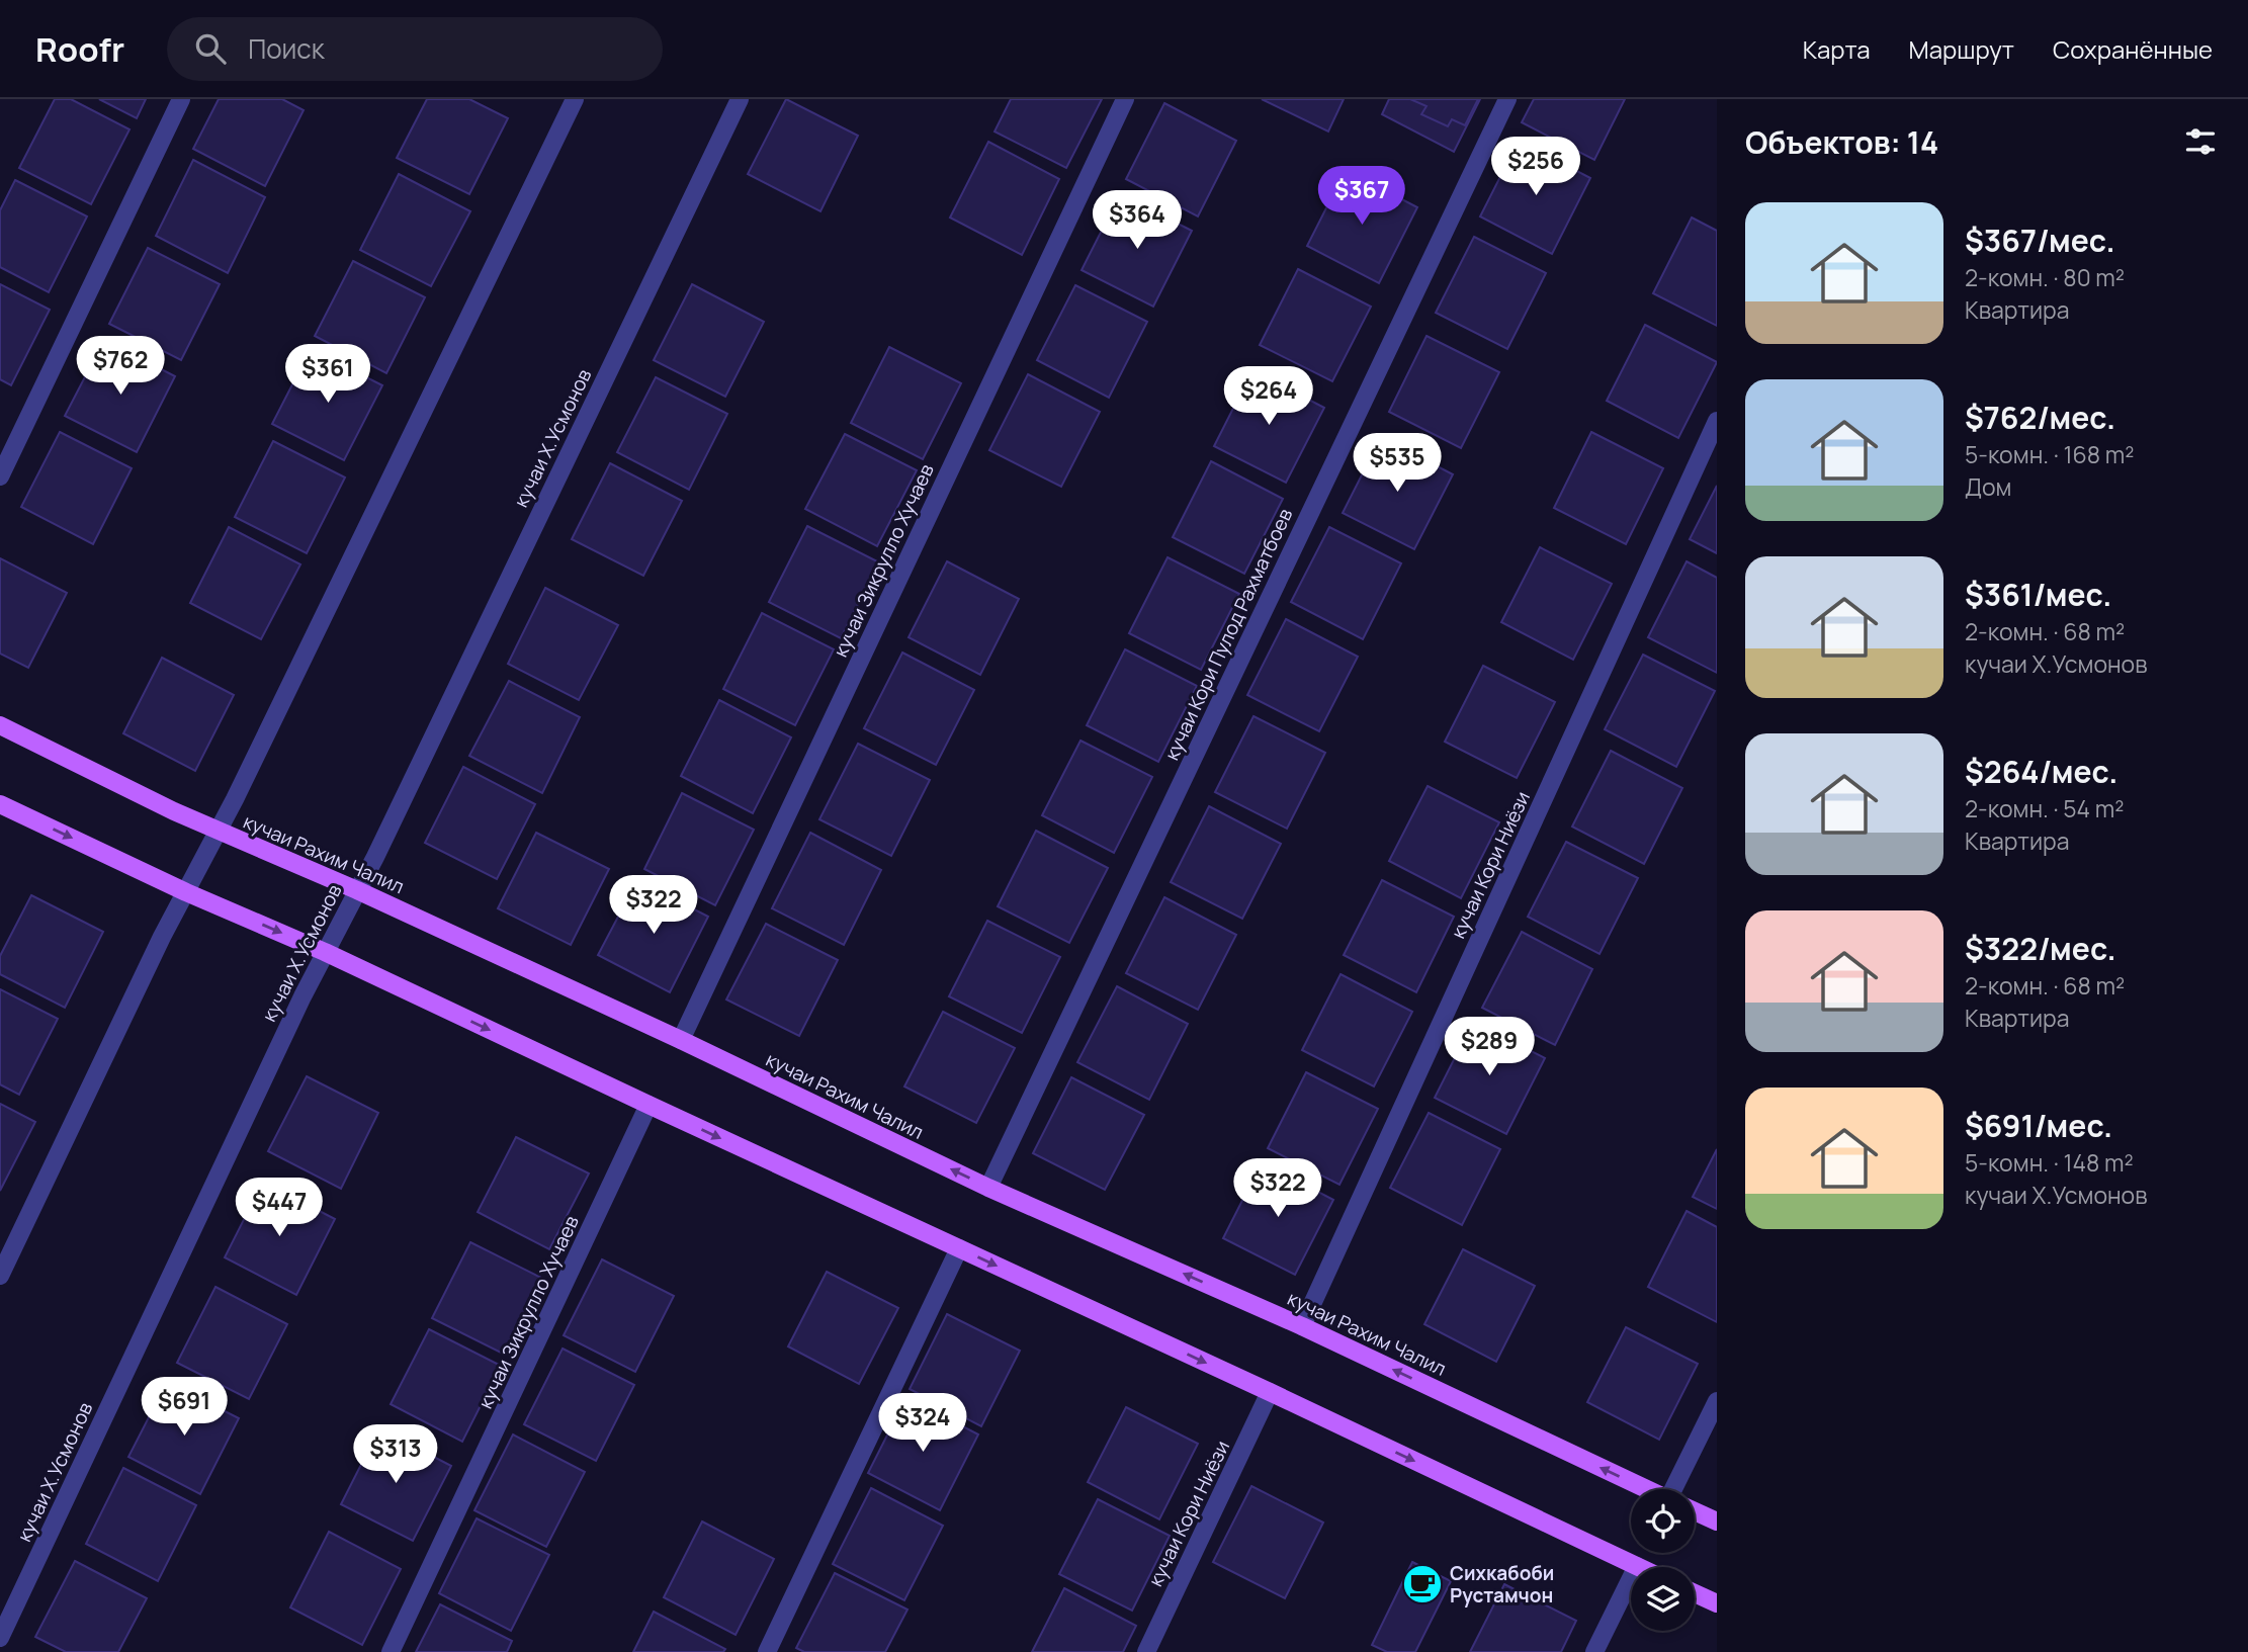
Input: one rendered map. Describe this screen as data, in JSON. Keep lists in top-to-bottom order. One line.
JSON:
{"streets":{"main road":["кучаи Рахим Чалил"],"street":["кучаи Х.Усмонов","кучаи Зикрулло Хучаев","кучаи Кори Пулод Рахматбоев","кучаи Кори Ниёзи"]},"crossings":[["кучаи Х.Усмонов","кучаи Рахим Чалил"],["кучаи Зикрулло Хучаев","кучаи Рахим Чалил"],["кучаи Кори Пулод Рахматбоев","кучаи Рахим Чалил"],["кучаи Рахим Чалил","кучаи Кори Ниёзи"]],"places":{"cafe":["Сихкабоби Рустамчон"]},"page":{"header":"Roofr","search":"Поиск","nav":["Карта","Маршрут","Сохранённые"],"heading":"Объектов: 14","price":["$256","$367","$364","$762","$361","$264","$535","$322","$289","$322","$447","$691","$324","$313"],"list":[{"name":"$367/мес.","note":"2-комн. · 80 m² · Квартира"},{"name":"$762/мес.","note":"5-комн. · 168 m² · Дом"},{"name":"$361/мес.","note":"2-комн. · 68 m² · кучаи Х.Усмонов"},{"name":"$264/мес.","note":"2-комн. · 54 m² · Квартира"},{"name":"$322/мес.","note":"2-комн. · 68 m² · Квартира"},{"name":"$691/мес.","note":"5-комн. · 148 m² · кучаи Х.Усмонов"}]}}
